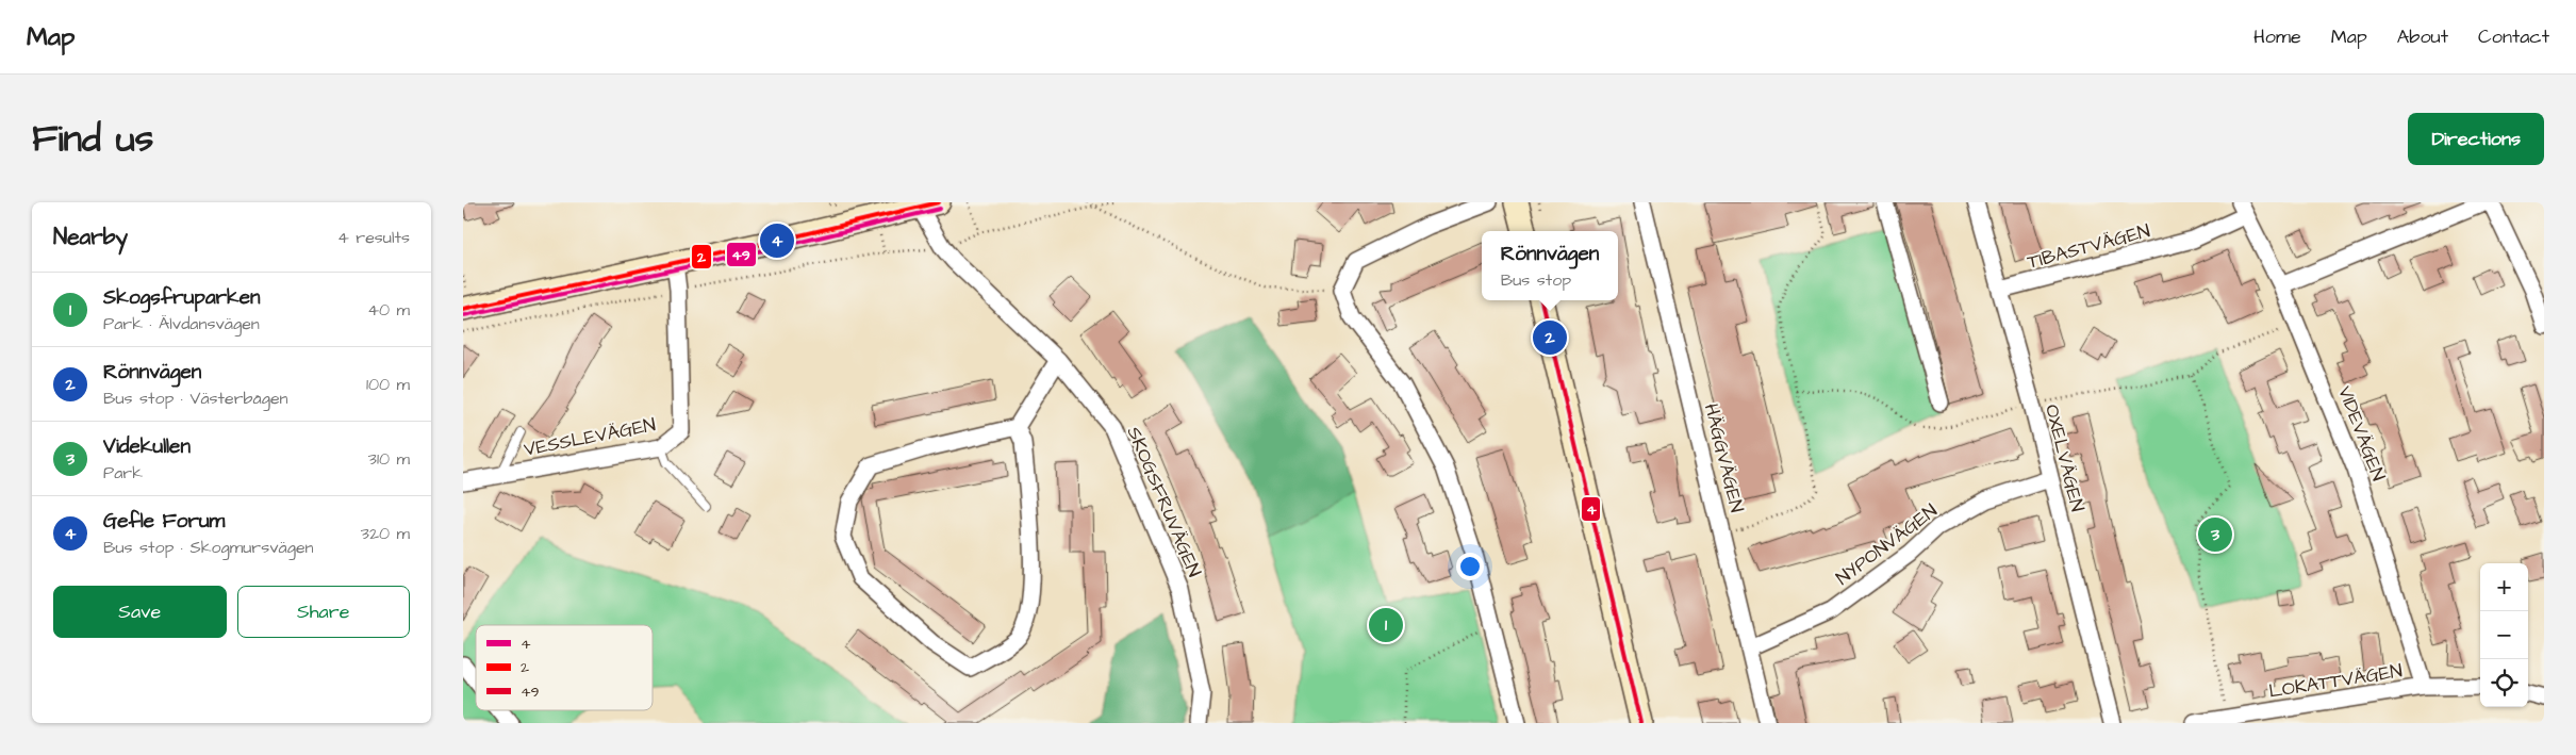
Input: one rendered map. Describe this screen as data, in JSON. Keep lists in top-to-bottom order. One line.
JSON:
{"streets":{"street":["TIBASTVÄGEN","VIDEVÄGEN","VESSLEVÄGEN","HÄGGVÄGEN","OXELVÄGEN","SKOGSFRUVÄGEN","NYPONVÄGEN","LOKATTVÄGEN"]},"crossings":[["TIBASTVÄGEN","VIDEVÄGEN"],["TIBASTVÄGEN","OXELVÄGEN"],["VIDEVÄGEN","LOKATTVÄGEN"],["HÄGGVÄGEN","NYPONVÄGEN"],["OXELVÄGEN","NYPONVÄGEN"]],"lines":["transit line 2","transit line 49","transit line 4"],"legend":["4","2","49"],"page":{"header":"Map","nav":["Home","Map","About","Contact"],"title":"Find us","buttons":["Directions",["Save","Share"]],"heading":["Nearby","4 results"],"pins":["4","2","3","1"],"popup":["Rönnvägen","Bus stop"],"list":[{"mark":"1","name":"Skogsfruparken","note":"Park · Älvdansvägen","value":"40 m"},{"mark":"2","name":"Rönnvägen","note":"Bus stop · Västerbågen","value":"100 m"},{"mark":"3","name":"Videkullen","note":"Park","value":"310 m"},{"mark":"4","name":"Gefle Forum","note":"Bus stop · Skogmursvägen","value":"320 m"}],"map_buttons":["+","−"]}}
